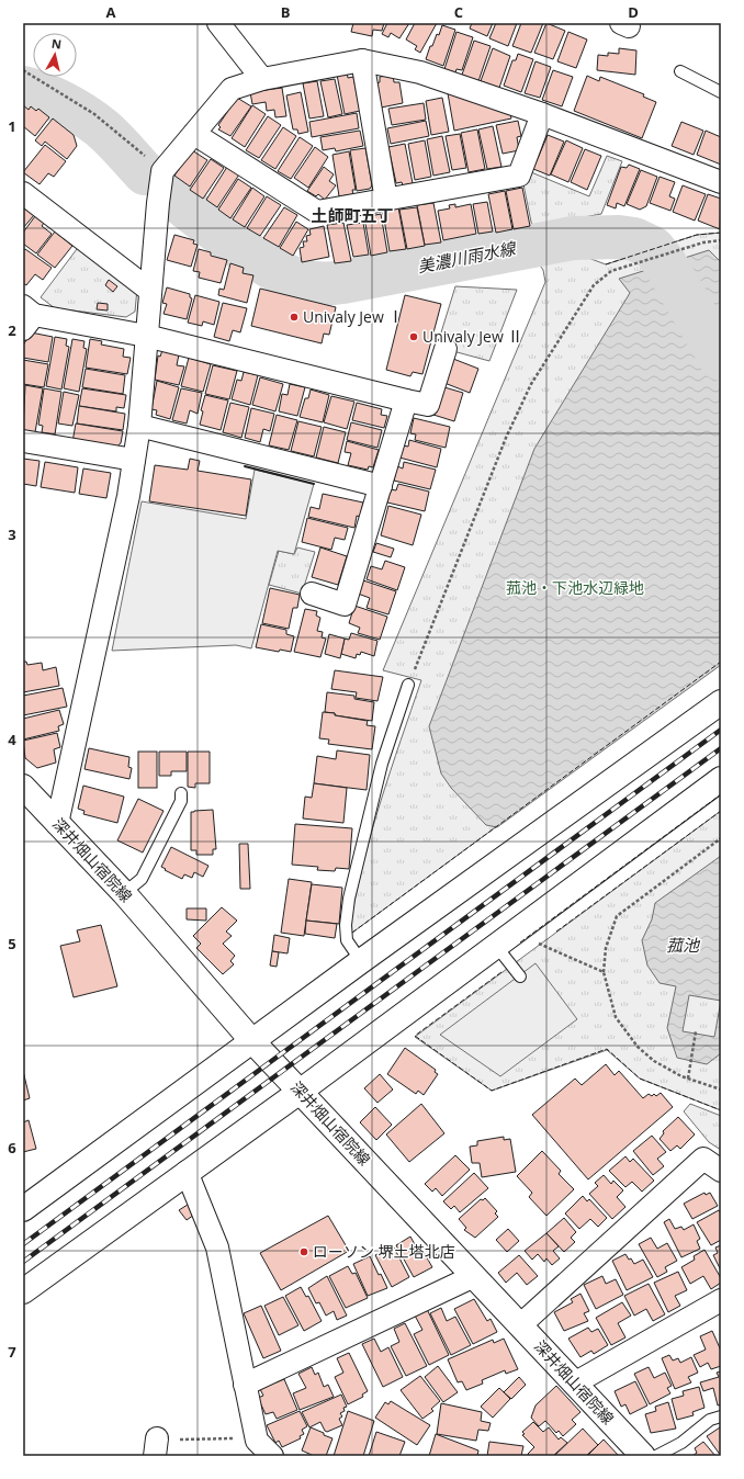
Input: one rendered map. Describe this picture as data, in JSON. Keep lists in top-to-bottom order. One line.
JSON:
{"streets":{"street":["深井畑山宿院線"]},"districts":["土師町五丁"],"water":["美濃川雨水線","菰池"],"parks":["菰池・下池水辺緑地"],"places":["Univaly Jew Ⅰ","Univaly Jew Ⅱ","ローソン 堺土塔北店"],"north":"top","grid":{"columns":["A","B","C","D"],"rows":["1","2","3","4","5","6","7"]}}
